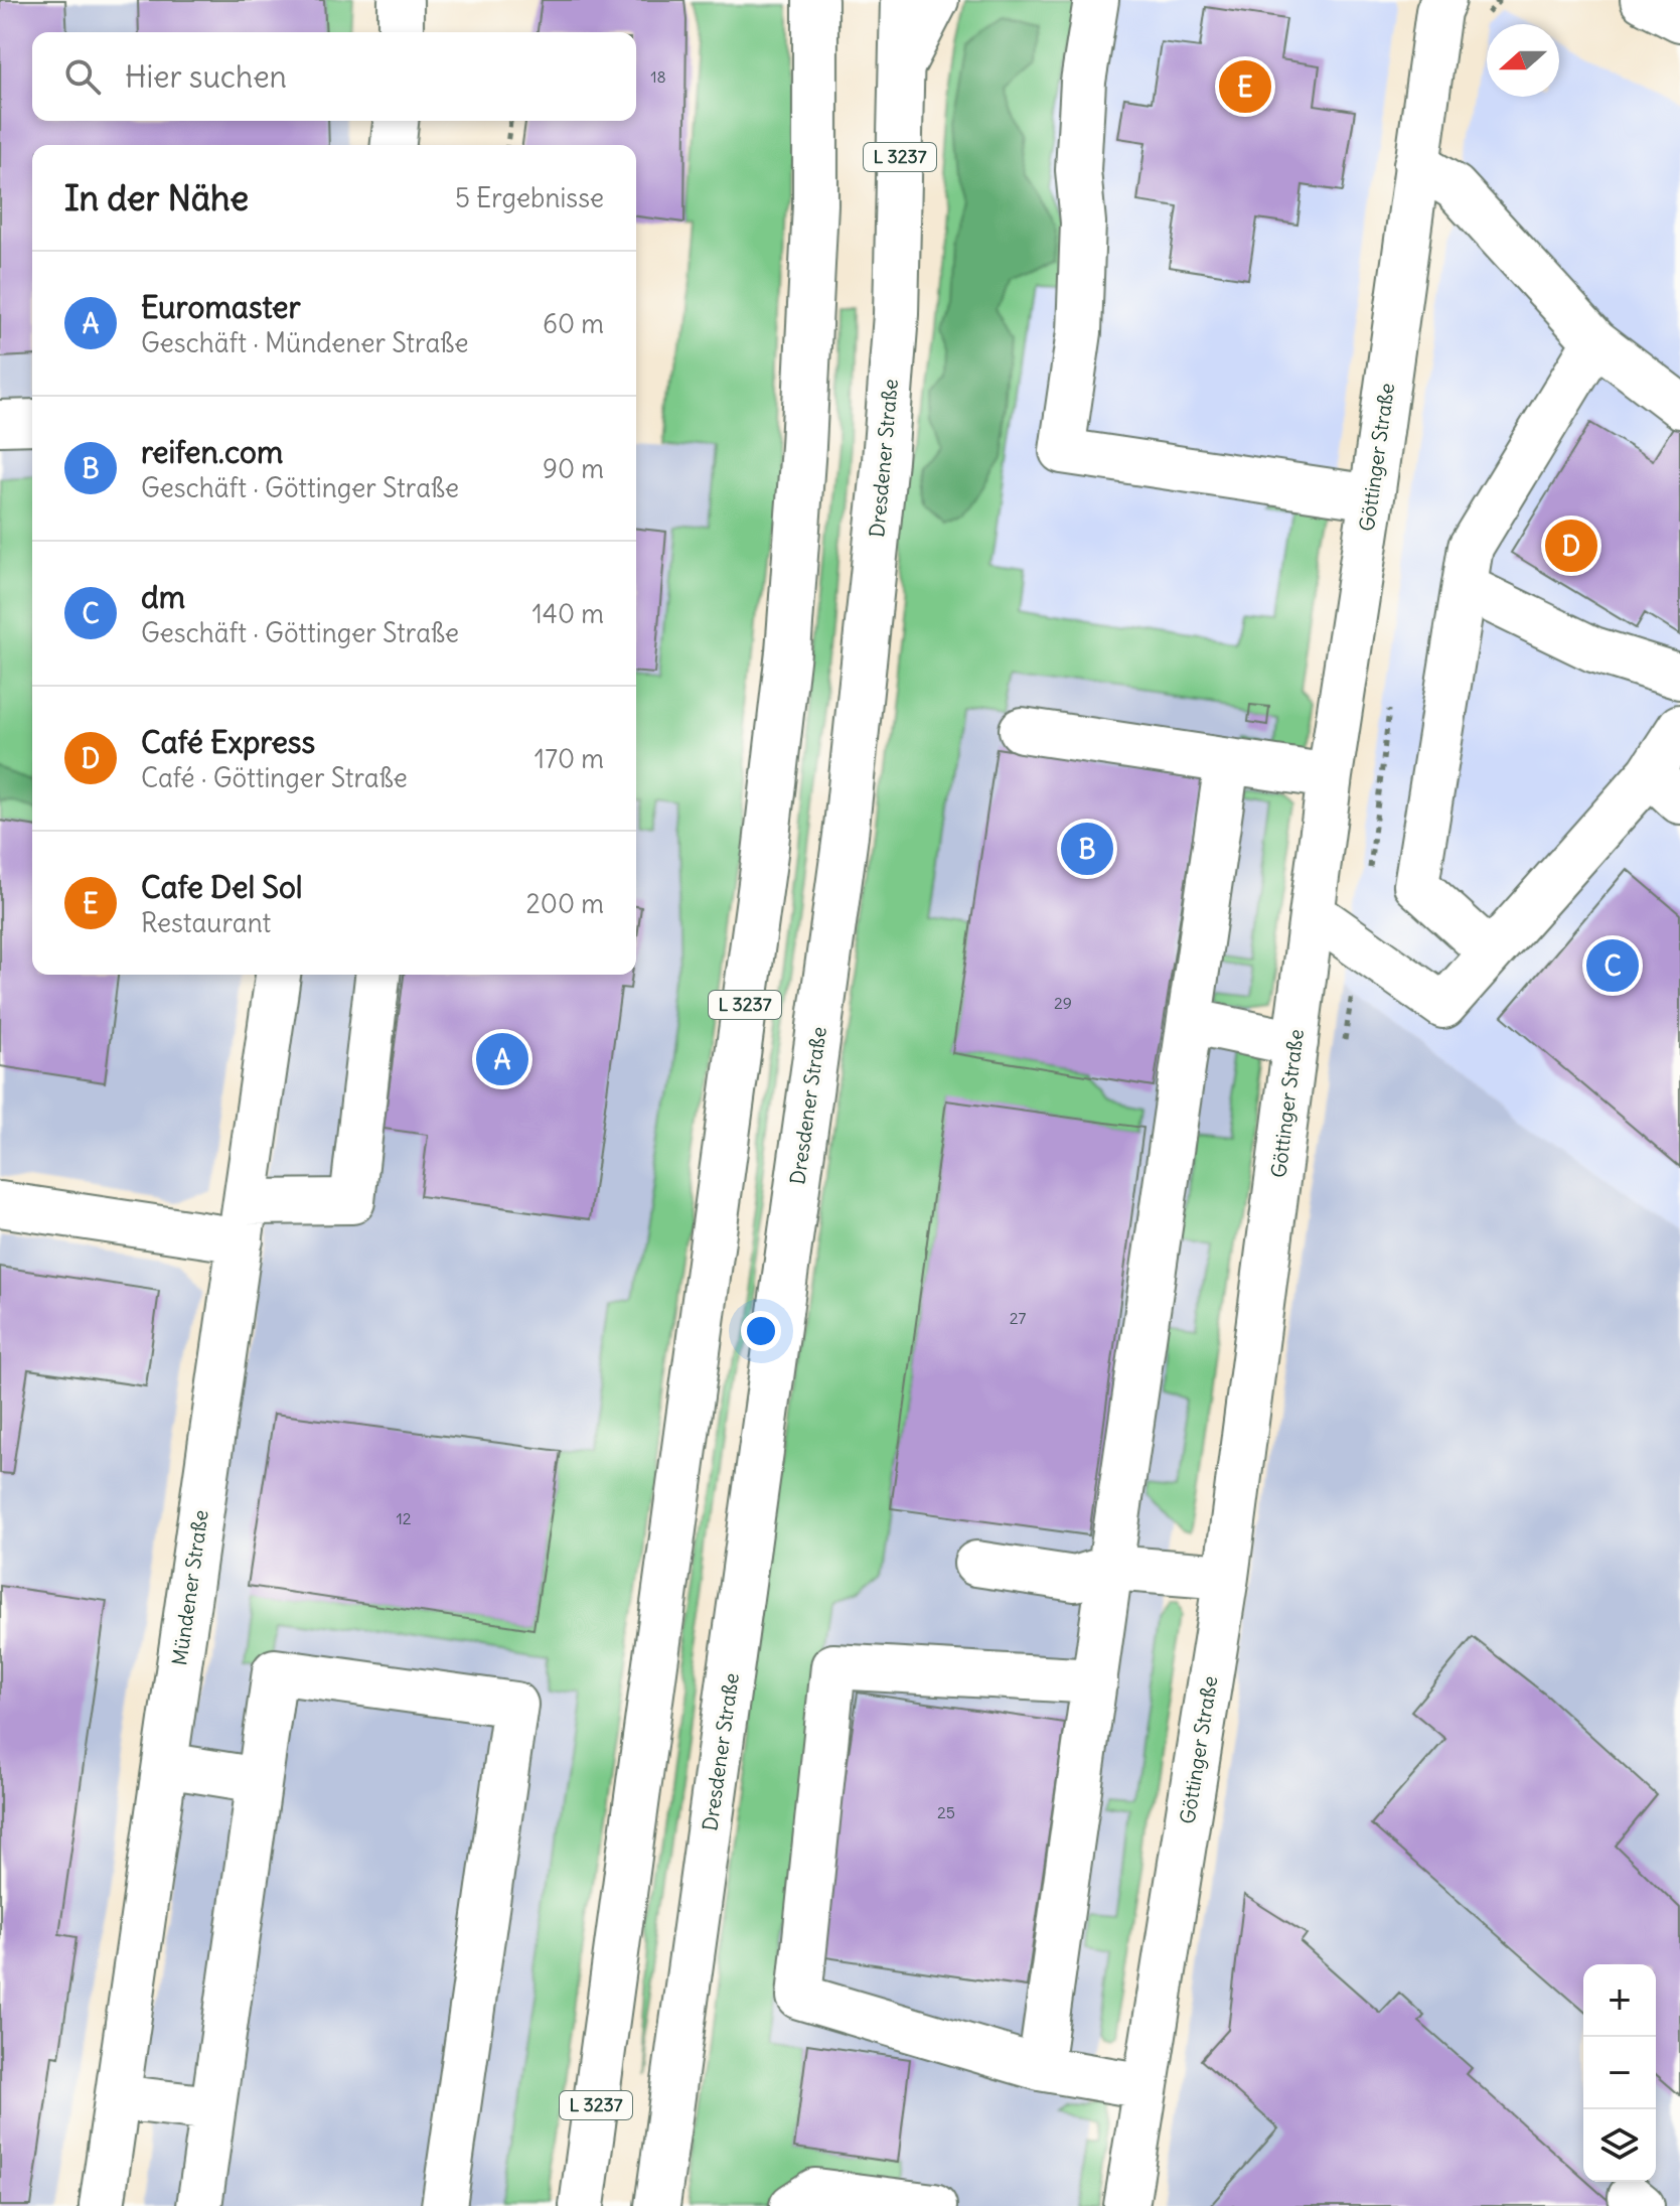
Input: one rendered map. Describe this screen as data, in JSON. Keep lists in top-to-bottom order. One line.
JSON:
{"streets":{"main road":["L 3237","Göttinger Straße","Dresdener Straße","Mündener Straße"]},"house_numbers":["18","29","27","12","25"],"north":"left","page":{"search":"Hier suchen","pins":["E","D","B","C","A"],"heading":["In der Nähe","5 Ergebnisse"],"list":[{"mark":"A","name":"Euromaster","note":"Geschäft · Mündener Straße","value":"60 m"},{"mark":"B","name":"reifen.com","note":"Geschäft · Göttinger Straße","value":"90 m"},{"mark":"C","name":"dm","note":"Geschäft · Göttinger Straße","value":"140 m"},{"mark":"D","name":"Café Express","note":"Café · Göttinger Straße","value":"170 m"},{"mark":"E","name":"Cafe Del Sol","note":"Restaurant","value":"200 m"}],"map_buttons":["+","−"]}}
